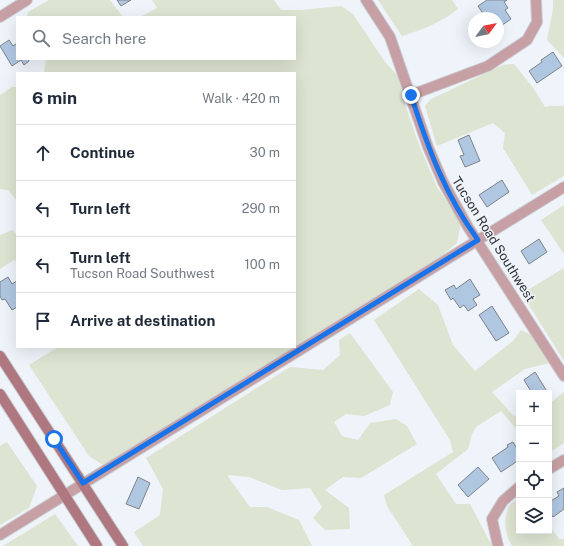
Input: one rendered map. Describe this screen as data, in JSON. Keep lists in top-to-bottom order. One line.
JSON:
{"streets":{"street":["Tucson Road Southwest"]},"north":"top right","page":{"search":"Search here","heading":["6 min","Walk · 420 m"],"list":[["Continue","30 m"],["Turn left","290 m"],["Turn left","Tucson Road Southwest","100 m"],"Arrive at destination"],"map_buttons":["+","−"]}}
